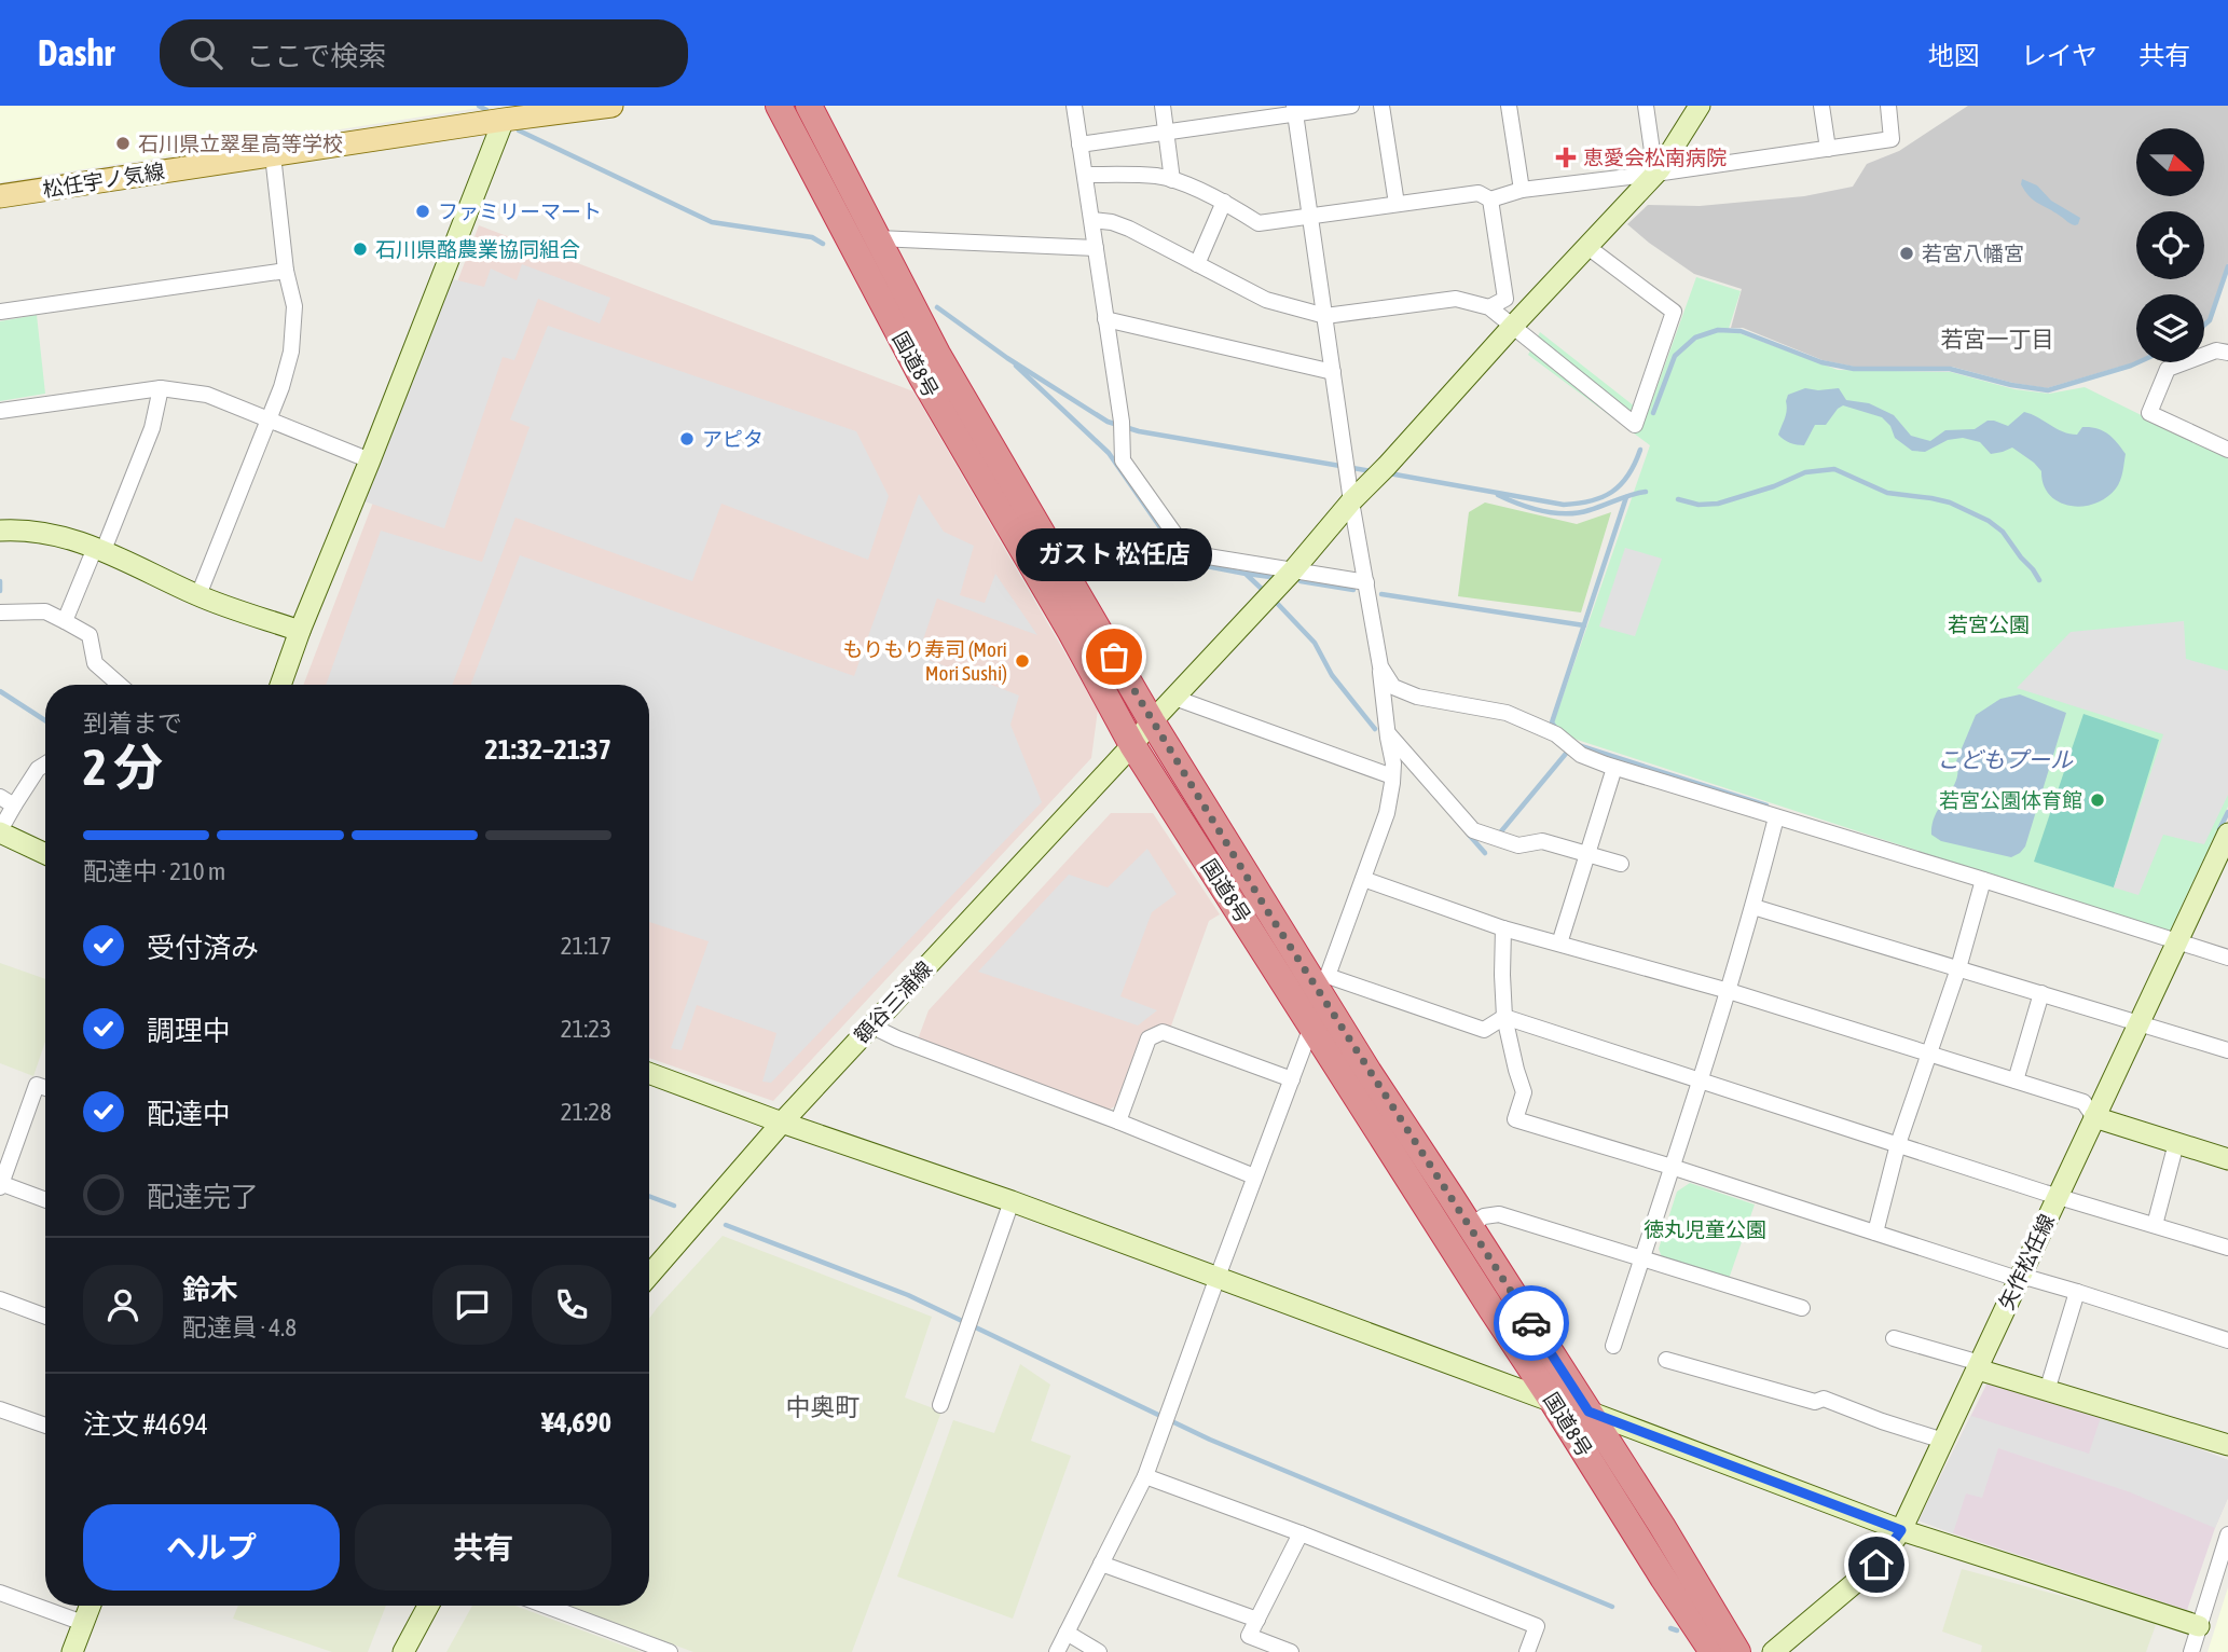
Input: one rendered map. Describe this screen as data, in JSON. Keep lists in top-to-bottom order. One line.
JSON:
{"streets":{"highway":["国道8号"],"main road":["松任宇ノ気線"],"street":["額谷三浦線","矢作松任線"]},"crossings":[["国道8号","額谷三浦線"]],"districts":["若宮一丁目","中奥町"],"water":["こどもプール"],"parks":["若宮公園","徳丸児童公園"],"places":{"other":["石川県立翠星高等学校","ファミリーマート","石川県酪農業協同組合","若宮八幡宮","アピタ","ガスト 松任店","もりもり寿司 (Mori Mori Sushi)","若宮公園体育館"],"health":["恵愛会松南病院"]},"north":"right","page":{"header":"Dashr","search":"ここで検索","nav":["地図","レイヤ","共有"],"bubble":"ガスト 松任店","heading":["2 分","到着まで","21:32–21:37"],"panel":["鈴木","配達員 · 4.8","注文 #4694","¥4,690"],"bar":"配達中 · 210 m","list":[["受付済み","21:17"],["調理中","21:23"],["配達中","21:28"],"配達完了"],"buttons":["ヘルプ","共有"]}}
